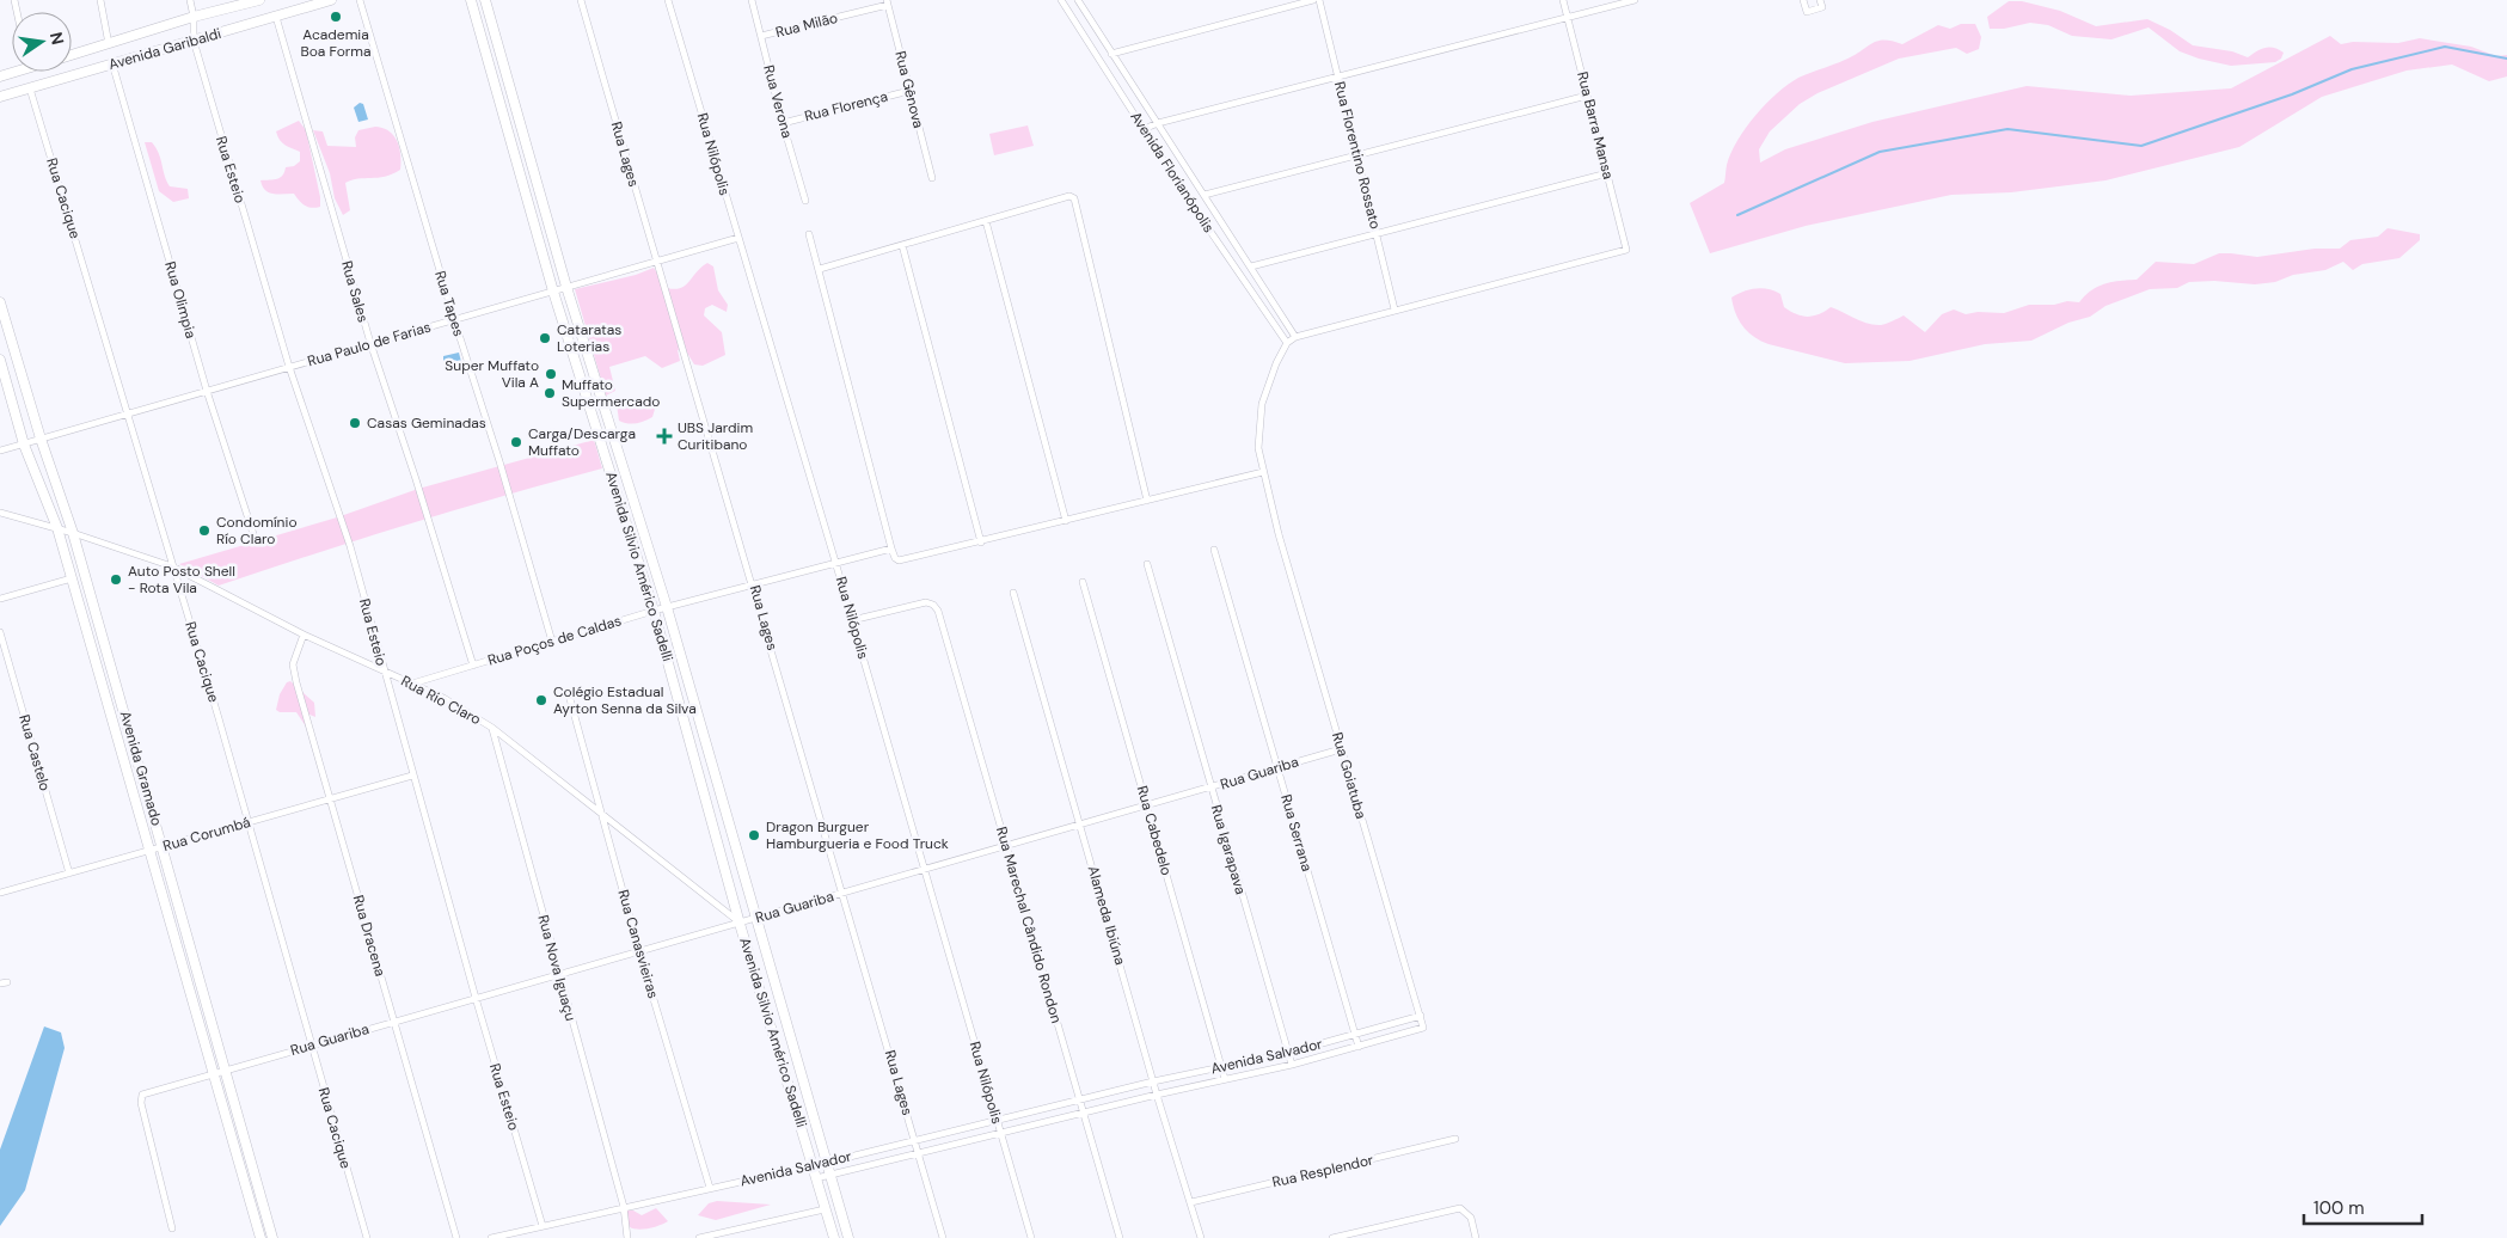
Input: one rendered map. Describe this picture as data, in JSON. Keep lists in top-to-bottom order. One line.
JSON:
{"streets":{"main road":["Avenida Garibaldi","Avenida Silvio Américo Sadelli","Avenida Gramado"],"street":["Rua Milão","Rua Gênova","Rua Verona","Rua Florença","Rua Barra Mansa","Rua Lages","Rua Nilópolis","Rua Florentino Rossato","Rua Esteio","Avenida Florianópolis","Rua Cacique","Rua Sales","Rua Olimpia","Rua Tapes","Rua Paulo de Farias","Rua Poços de Caldas","Rua Rio Claro","Rua Castelo","Rua Guariba","Rua Goiatuba","Rua Cabedelo","Rua Serrana","Rua Corumbá","Rua Igarapava","Alameda Ibiúna","Rua Marechal Cândido Rondon","Rua Dracena","Rua Canasvieiras","Rua Nova Iguaçu","Avenida Salvador","Rua Resplendor"]},"crossings":[["Rua Milão","Rua Gênova"],["Rua Milão","Rua Verona"],["Avenida Garibaldi","Rua Esteio"],["Avenida Garibaldi","Rua Cacique"],["Avenida Garibaldi","Rua Sales"],["Avenida Garibaldi","Rua Olimpia"],["Rua Gênova","Rua Florença"],["Rua Verona","Rua Florença"],["Rua Barra Mansa","Rua Florentino Rossato"],["Rua Lages","Rua Paulo de Farias"],["Rua Lages","Rua Poços de Caldas"],["Rua Lages","Rua Guariba"],["Rua Lages","Avenida Salvador"],["Rua Nilópolis","Rua Paulo de Farias"],["Rua Nilópolis","Rua Poços de Caldas"],["Rua Nilópolis","Rua Guariba"],["Rua Nilópolis","Rua Marechal Cândido Rondon"],["Rua Nilópolis","Avenida Salvador"],["Rua Esteio","Rua Paulo de Farias"],["Rua Esteio","Rua Rio Claro"],["Rua Esteio","Rua Guariba"],["Rua Esteio","Rua Corumbá"],["Rua Esteio","Avenida Salvador"],["Avenida Florianópolis","Rua Goiatuba"],["Rua Cacique","Rua Paulo de Farias"],["Rua Cacique","Rua Rio Claro"],["Rua Cacique","Rua Guariba"],["Rua Cacique","Rua Corumbá"],["Rua Sales","Rua Paulo de Farias"],["Rua Sales","Rua Poços de Caldas"],["Rua Olimpia","Rua Paulo de Farias"],["Rua Tapes","Rua Paulo de Farias"],["Rua Tapes","Rua Poços de Caldas"],["Rua Paulo de Farias","Avenida Silvio Américo Sadelli"],["Rua Paulo de Farias","Avenida Gramado"],["Avenida Silvio Américo Sadelli","Rua Poços de Caldas"],["Avenida Silvio Américo Sadelli","Rua Rio Claro"],["Avenida Silvio Américo Sadelli","Rua Guariba"],["Avenida Silvio Américo Sadelli","Avenida Salvador"],["Rua Poços de Caldas","Rua Rio Claro"],["Rua Rio Claro","Avenida Gramado"],["Rua Rio Claro","Rua Guariba"],["Rua Rio Claro","Rua Dracena"],["Rua Rio Claro","Rua Canasvieiras"],["Rua Rio Claro","Rua Nova Iguaçu"],["Rua Castelo","Rua Corumbá"],["Avenida Gramado","Rua Guariba"],["Avenida Gramado","Rua Corumbá"],["Rua Guariba","Rua Goiatuba"],["Rua Guariba","Rua Cabedelo"],["Rua Guariba","Rua Serrana"],["Rua Guariba","Rua Igarapava"],["Rua Guariba","Alameda Ibiúna"],["Rua Guariba","Rua Marechal Cândido Rondon"],["Rua Guariba","Rua Dracena"],["Rua Guariba","Rua Canasvieiras"],["Rua Guariba","Rua Nova Iguaçu"],["Rua Goiatuba","Avenida Salvador"],["Rua Cabedelo","Avenida Salvador"],["Rua Serrana","Avenida Salvador"],["Rua Corumbá","Rua Dracena"],["Rua Igarapava","Avenida Salvador"],["Alameda Ibiúna","Avenida Salvador"],["Alameda Ibiúna","Rua Resplendor"],["Rua Marechal Cândido Rondon","Avenida Salvador"],["Rua Canasvieiras","Avenida Salvador"],["Rua Nova Iguaçu","Avenida Salvador"]],"places":{"other":["Academia Boa Forma","Cataratas Loterias","Super Muffato Vila A","Muffato Supermercado","Casas Geminadas","Carga/Descarga Muffato","Condomínio Río Claro","Auto Posto Shell - Rota Vila","Colégio Estadual Ayrton Senna da Silva","Dragon Burguer Hamburgueria e Food Truck"],"health":["UBS Jardim Curitibano"]},"scale_bar":"100 m","north":"right"}
